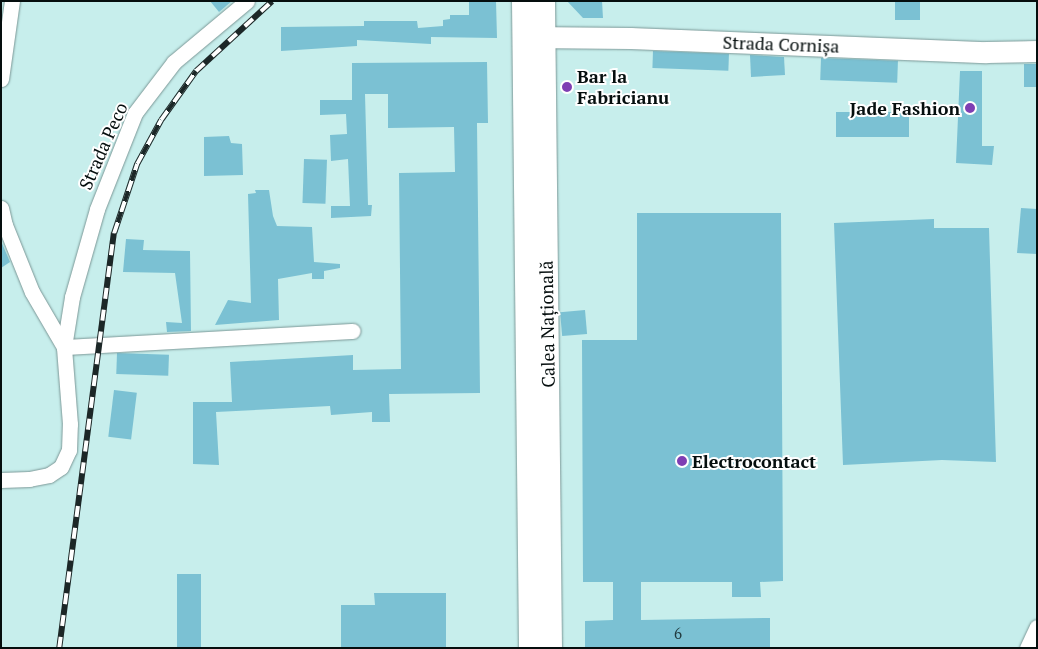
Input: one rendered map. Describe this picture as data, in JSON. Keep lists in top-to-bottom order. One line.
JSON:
{"streets":{"main road":["Calea Națională"],"street":["Strada Cornișa","Strada Peco"]},"crossings":[["Strada Cornișa","Calea Națională"]],"places":["Bar la Fabricianu","Jade Fashion","Electrocontact"],"house_numbers":["6"]}
